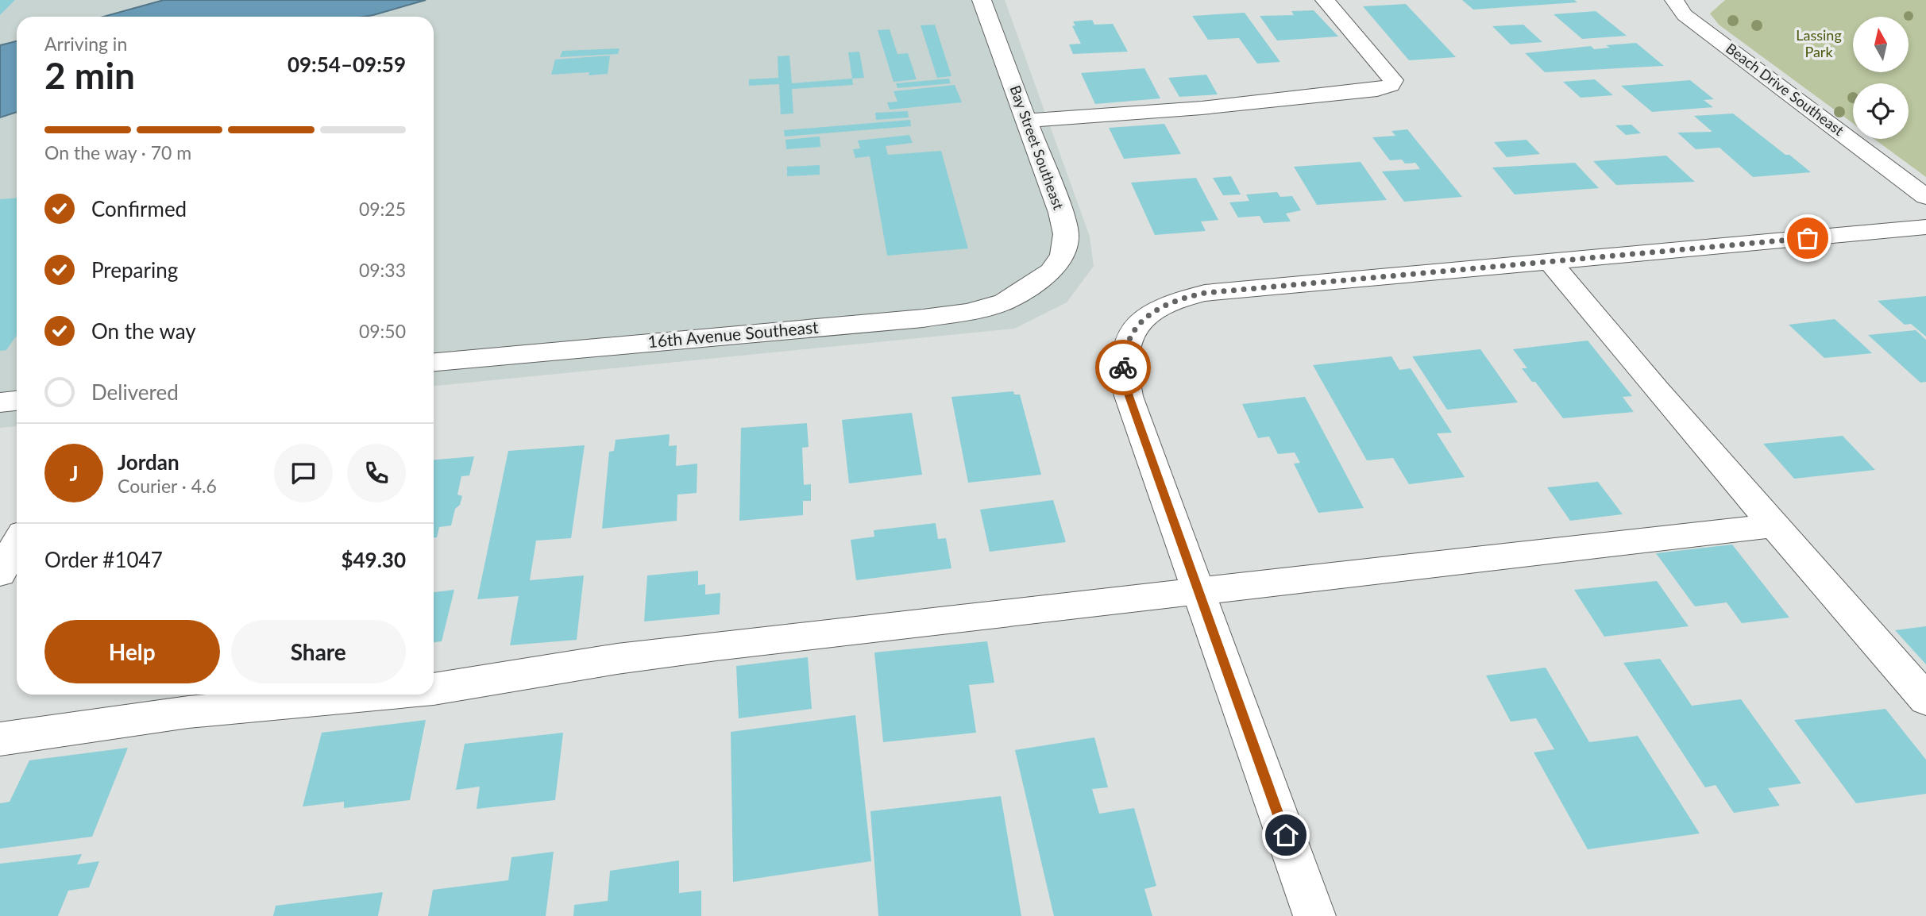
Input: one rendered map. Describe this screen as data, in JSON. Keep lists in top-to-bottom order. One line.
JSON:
{"streets":{"street":["Beach Drive Southeast","Bay Street Southeast","16th Avenue Southeast"]},"crossings":[["Bay Street Southeast","16th Avenue Southeast"]],"parks":["Lassing Park"],"north":"top","page":{"heading":["2 min","Arriving in","09:54–09:59"],"panel":["Jordan","Courier · 4.6","Order #1047","$49.30"],"bar":"On the way · 70 m","list":[["Confirmed","09:25"],["Preparing","09:33"],["On the way","09:50"],"Delivered"],"round":"J","buttons":["Help","Share"]}}
